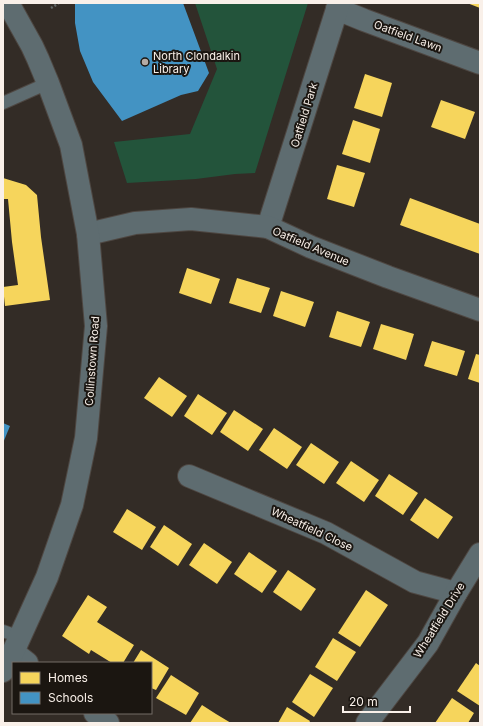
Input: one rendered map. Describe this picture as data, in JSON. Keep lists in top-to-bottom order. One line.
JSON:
{"streets":{"street":["Oatfield Lawn","Oatfield Park","Oatfield Avenue","Collinstown Road","Wheatfield Close","Wheatfield Drive"]},"crossings":[["Oatfield Lawn","Oatfield Park"],["Oatfield Park","Oatfield Avenue"],["Oatfield Avenue","Collinstown Road"],["Wheatfield Close","Wheatfield Drive"]],"places":["North Clondalkin Library"],"legend":["Homes","Schools"],"scale_bar":"20 m"}
